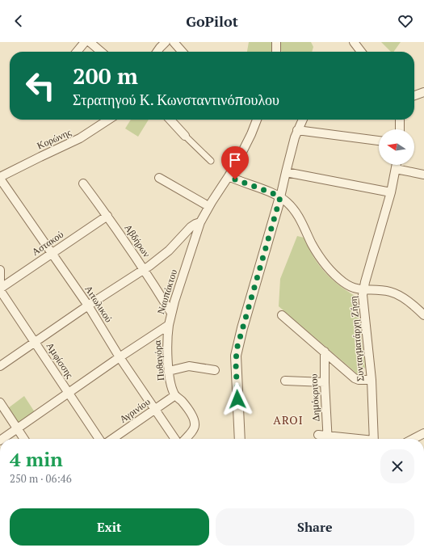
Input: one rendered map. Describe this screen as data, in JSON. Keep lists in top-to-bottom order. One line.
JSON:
{"streets":{"street":["Κορώνης","Αβδήρων","Αστακού","Ναυπάκτου","Αιτωλικού","Συνταγματάρχη Ζήση","Αμφίσσης","Πυθαγόρα","Δημόκριτου","Αγρινίου"]},"crossings":[["Κορώνης","Αιτωλικού"],["Αβδήρων","Αστακού"],["Αβδήρων","Ναυπάκτου"],["Αστακού","Αιτωλικού"],["Αστακού","Αμφίσσης"],["Ναυπάκτου","Αιτωλικού"],["Ναυπάκτου","Αμφίσσης"],["Ναυπάκτου","Πυθαγόρα"],["Αιτωλικού","Αγρινίου"],["Πυθαγόρα","Αγρινίου"]],"districts":["AROI"],"north":"left","page":{"header":"GoPilot","turn":["200 m","Στρατηγού Κ. Κωνσταντινόπουλου"],"heading":["4 min","250 m · 06:46"],"buttons":["Exit","Share"]}}
